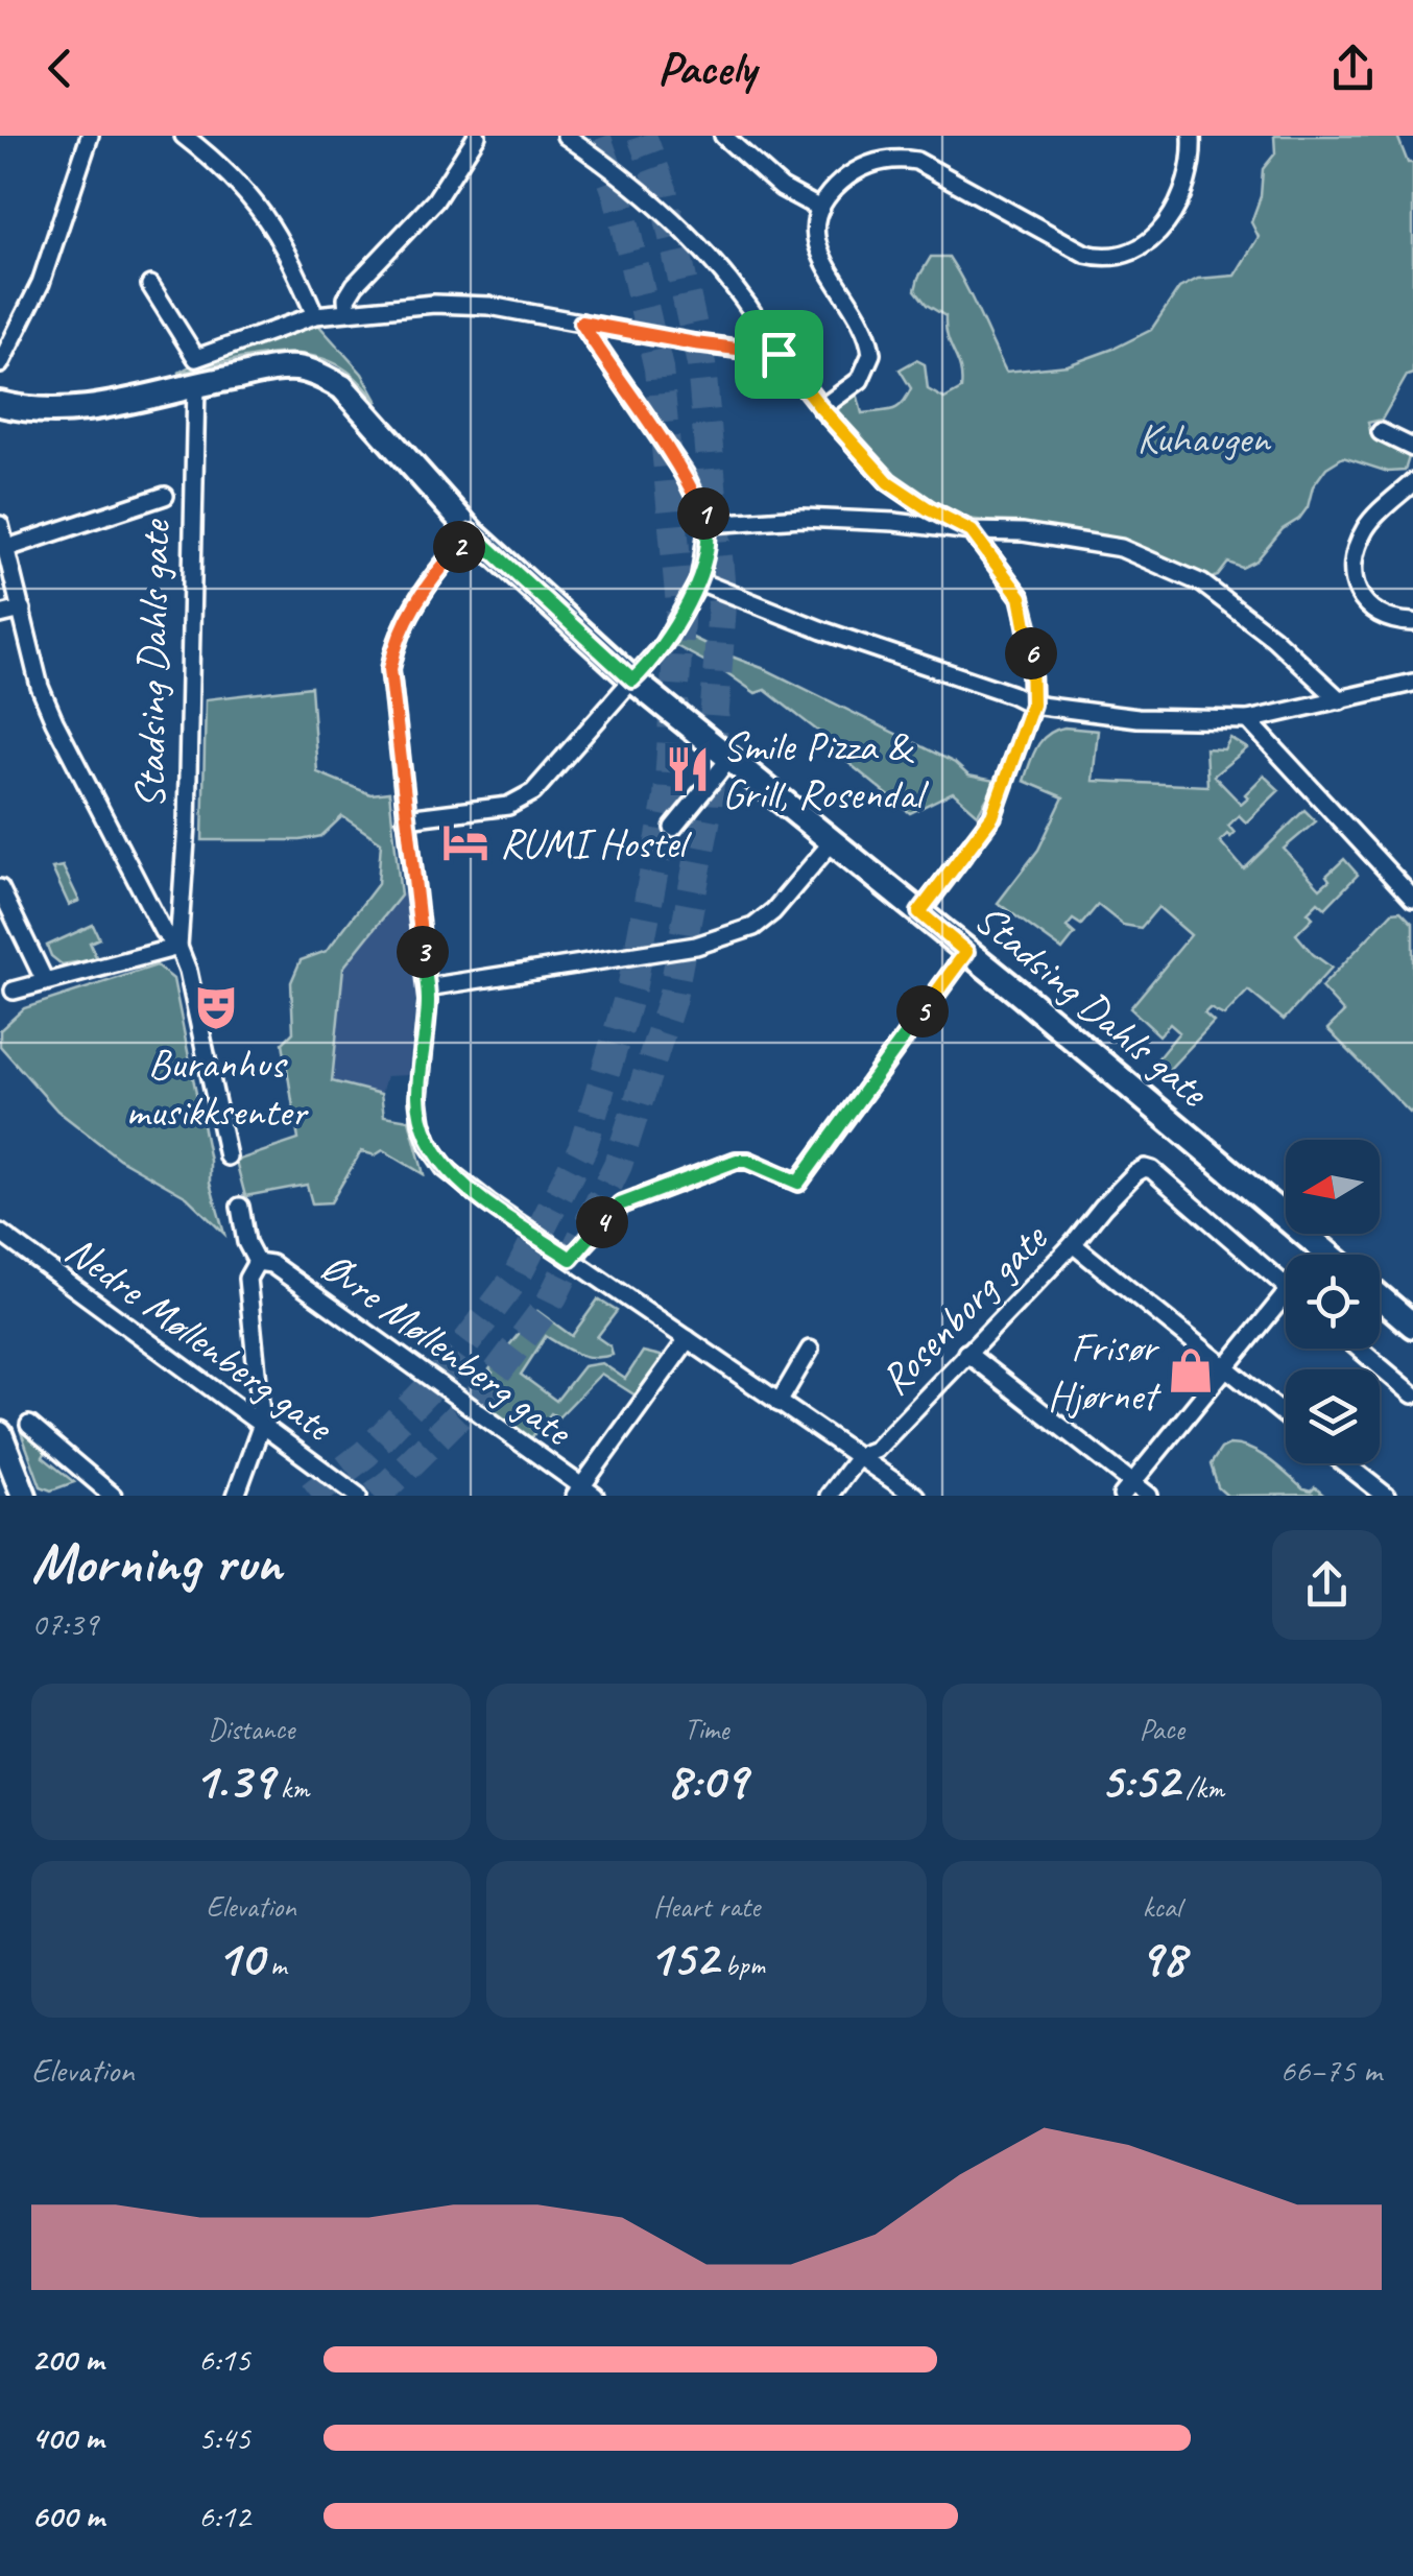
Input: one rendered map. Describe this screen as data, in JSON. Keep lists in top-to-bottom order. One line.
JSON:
{"streets":{"main road":["Stadsing Dahls gate"],"street":["Rosenborg gate","Nedre Møllenberg gate","Øvre Møllenberg gate"]},"parks":["Kuhaugen"],"places":{"restaurant":["Smile Pizza & Grill, Rosendal"],"hotel":["RUMI Hostel"],"theatre":["Buranhus musikksenter"],"shop":["Frisør Hjørnet"]},"north":"left","page":{"header":"Pacely","pins":["1","2","6","3","5","4"],"heading":["Morning run","07:39"],"stats":[["Distance","1.39 km"],["Time","8:09"],["Pace","5:52 /km"],["Elevation","10 m"],["Heart rate","152 bpm"],["kcal","98"]],"chart":["Elevation","66–75 m"],"list":[{"name":"200 m","note":"6:15"},{"name":"400 m","note":"5:45"},{"name":"600 m","note":"6:12"}]}}
